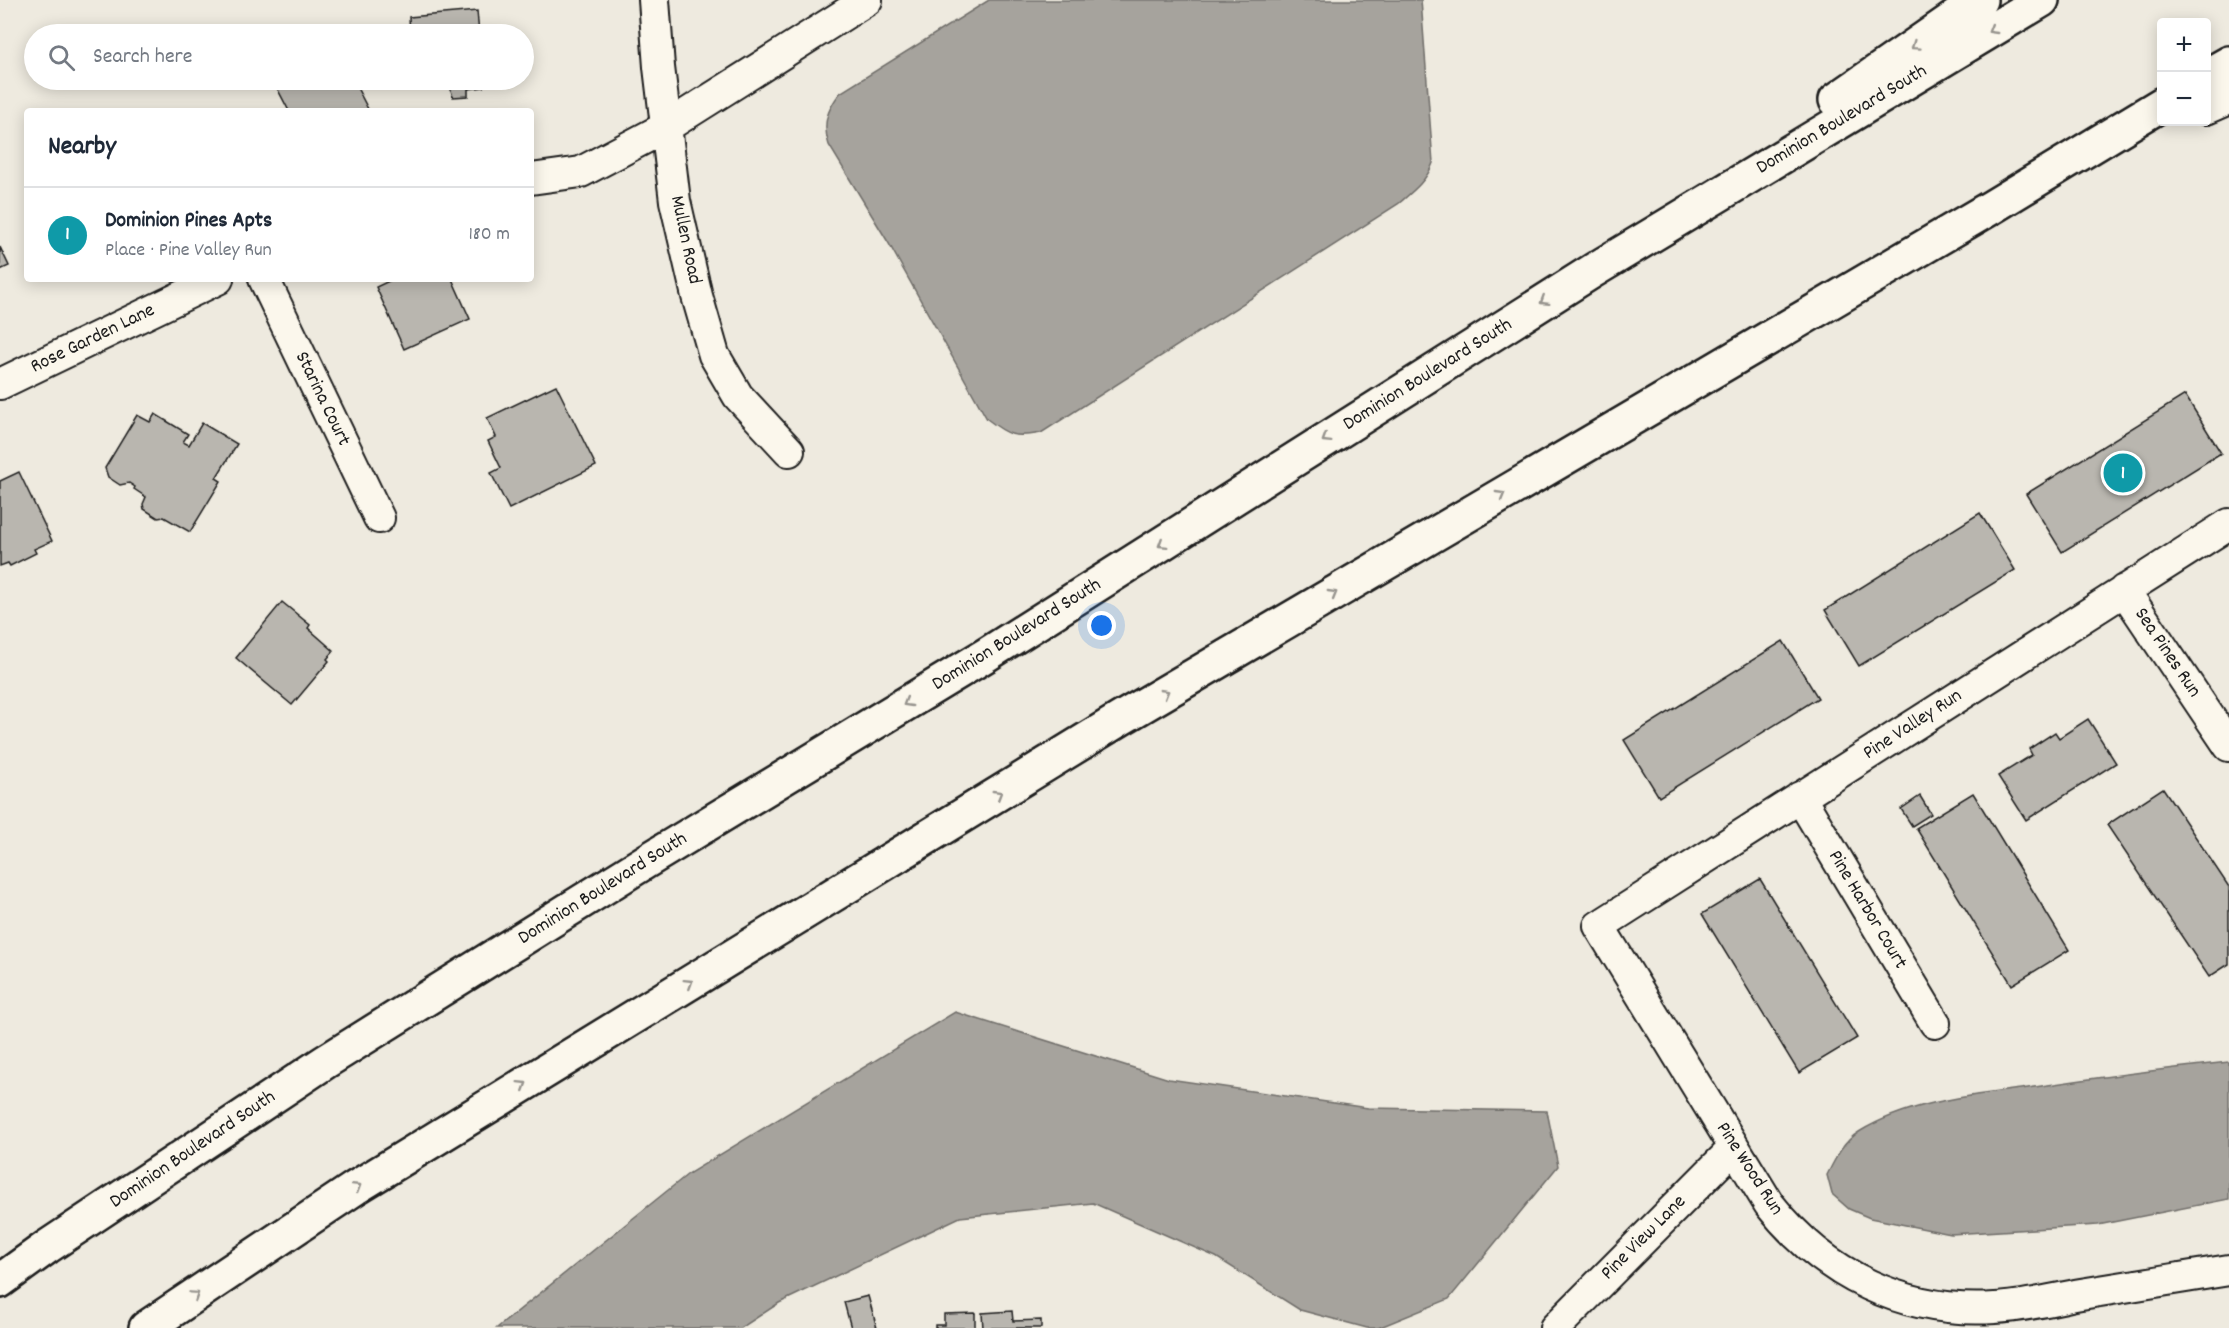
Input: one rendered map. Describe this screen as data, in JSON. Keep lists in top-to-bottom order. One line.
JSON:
{"streets":{"highway":["Dominion Boulevard South"],"street":["Mullen Road","Rose Garden Lane","Starina Court","Sea Pines Run","Pine Valley Run","Pine Harbor Court","Pine Wood Run","Pine View Lane"]},"crossings":[["Sea Pines Run","Pine Valley Run"],["Pine Valley Run","Pine Harbor Court"],["Pine Valley Run","Pine Wood Run"],["Pine Wood Run","Pine View Lane"]],"page":{"map_buttons":["+","−"],"search":"Search here","heading":"Nearby","list":[{"mark":"1","name":"Dominion Pines Apts","note":"Place · Pine Valley Run","value":"180 m"}],"pins":"1"}}
